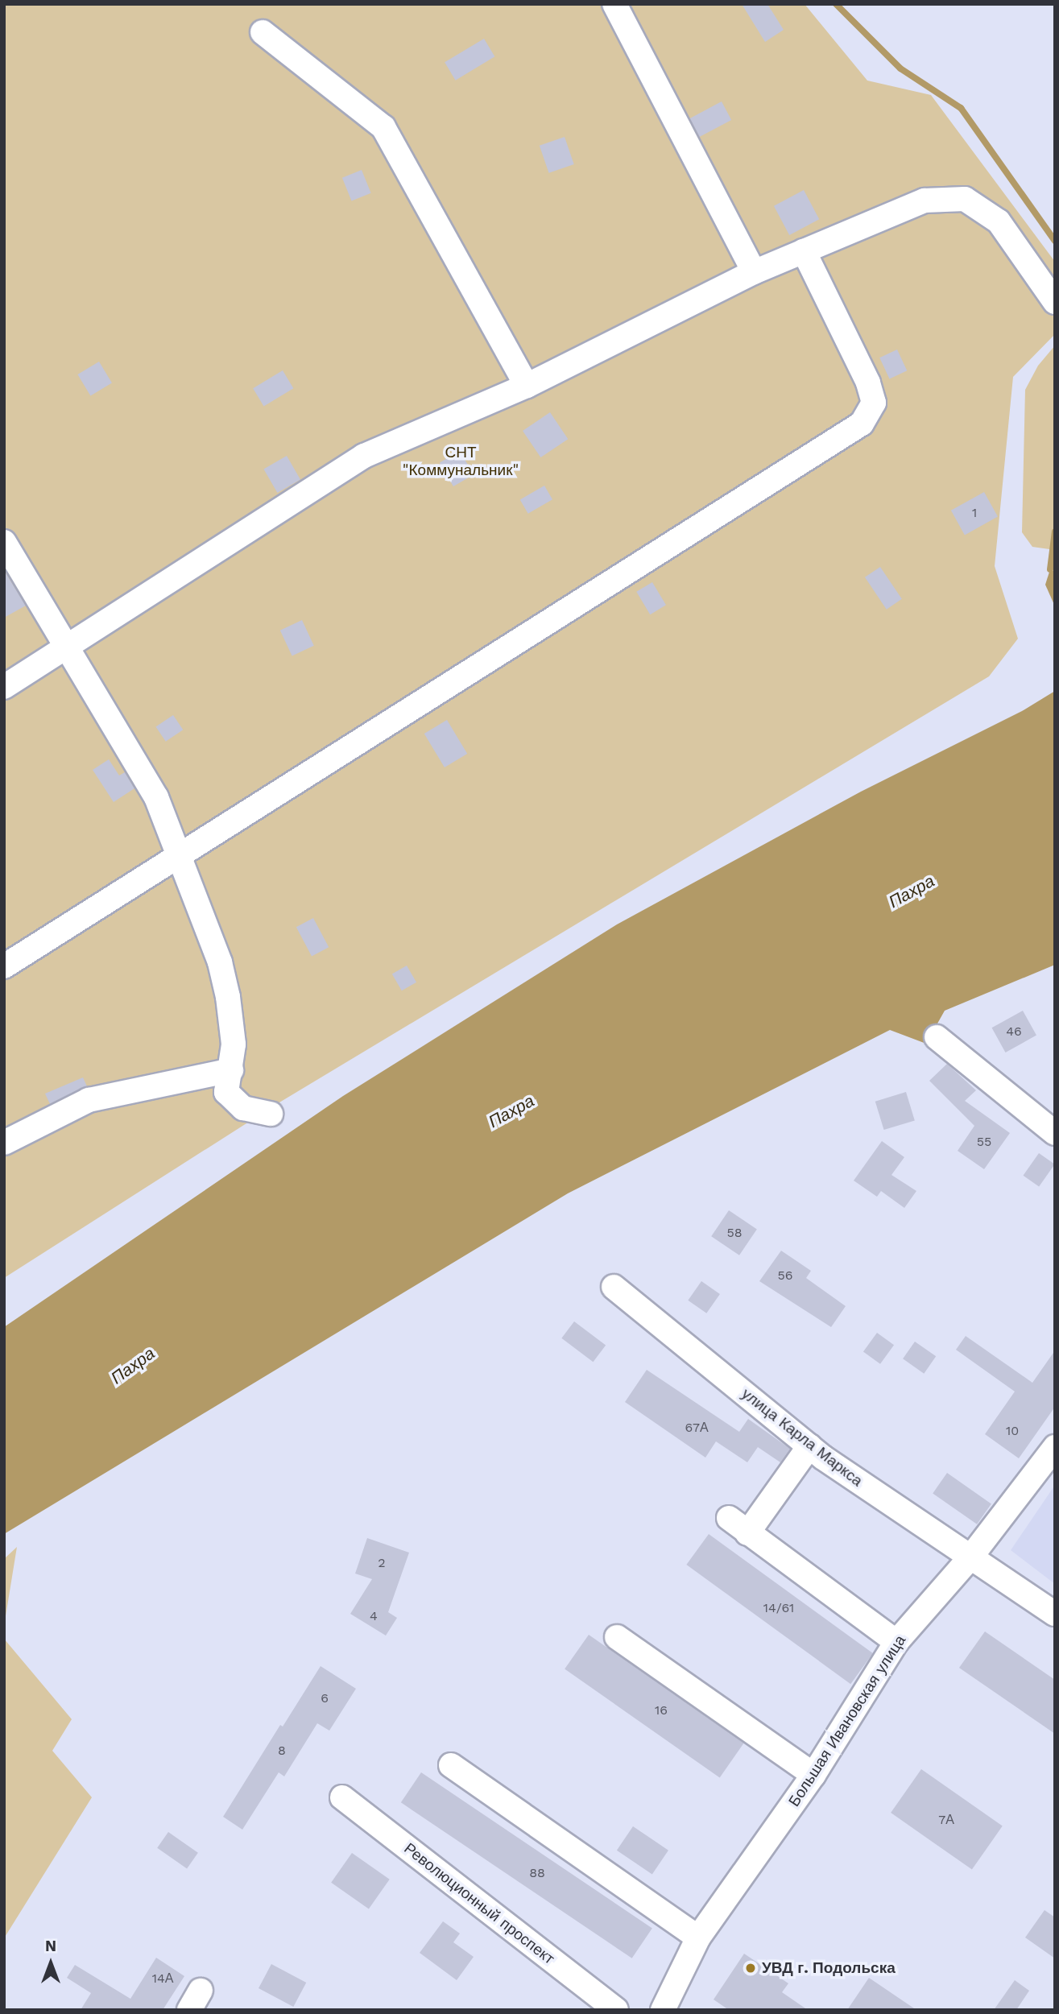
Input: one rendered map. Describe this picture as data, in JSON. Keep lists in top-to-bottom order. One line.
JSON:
{"streets":{"street":["улица Карла Маркса","Большая Ивановская улица","Революционный проспект"]},"crossings":[["улица Карла Маркса","Большая Ивановская улица"]],"water":["Пахра"],"parks":["СНТ \"Коммунальник\""],"places":["УВД г. Подольска"],"house_numbers":["1","46","55","58","56","67А","10","2","14/61","4","6","16","8","7А","88","14А"],"north":"top"}
